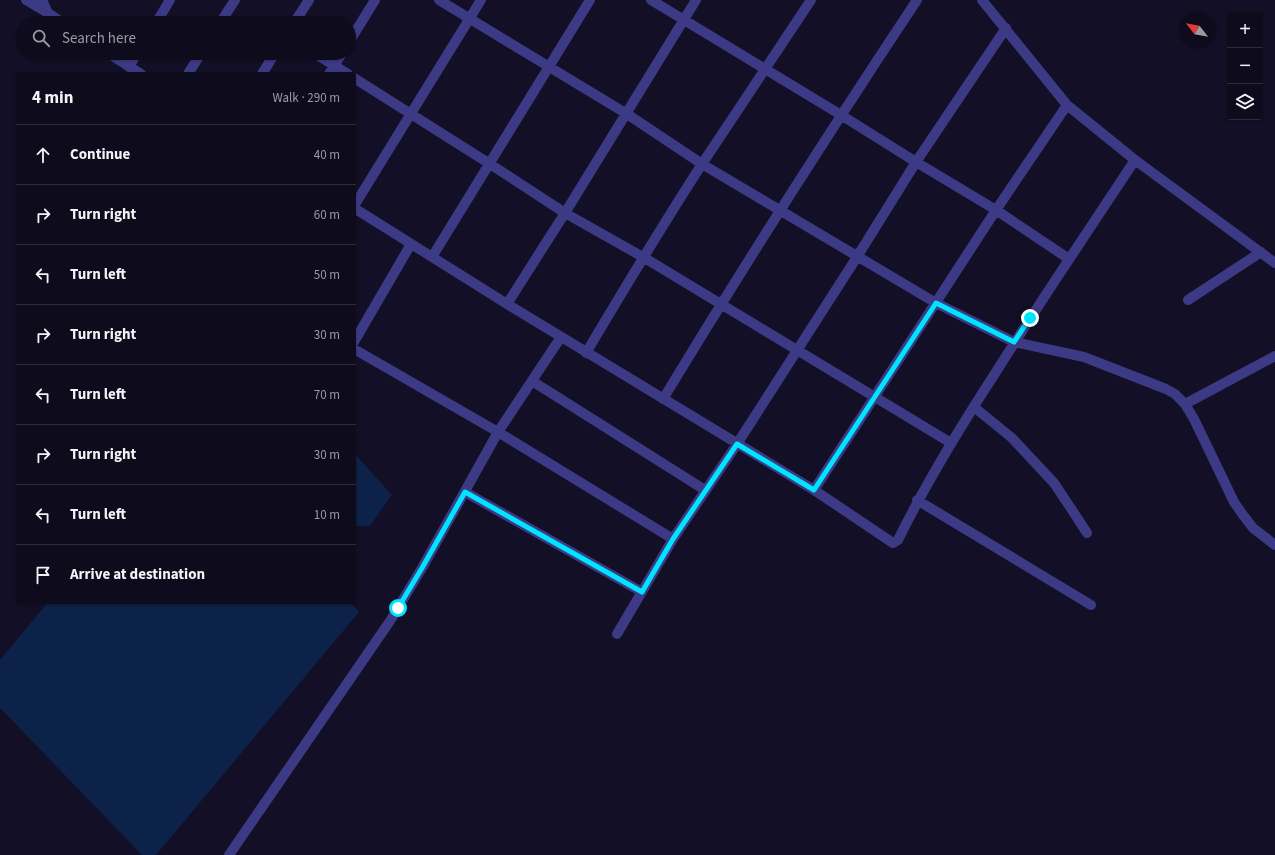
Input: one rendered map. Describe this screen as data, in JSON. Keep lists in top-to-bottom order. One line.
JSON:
{"north":"top left","page":{"map_buttons":["+","−"],"search":"Search here","heading":["4 min","Walk · 290 m"],"list":[["Continue","40 m"],["Turn right","60 m"],["Turn left","50 m"],["Turn right","30 m"],["Turn left","70 m"],["Turn right","30 m"],["Turn left","10 m"],"Arrive at destination"]}}
